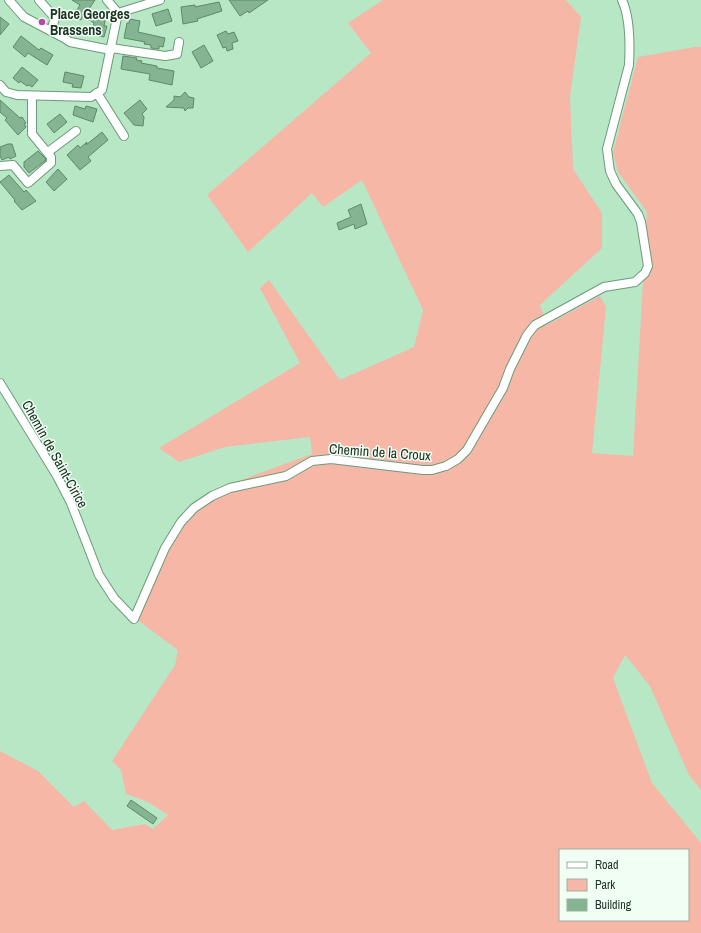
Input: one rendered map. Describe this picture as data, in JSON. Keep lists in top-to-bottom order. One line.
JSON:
{"streets":{"street":["Chemin de la Croux","Chemin de Saint-Cirice"]},"crossings":[["Chemin de la Croux","Chemin de Saint-Cirice"]],"places":["Place Georges Brassens"],"legend":["Road","Park","Building"]}
